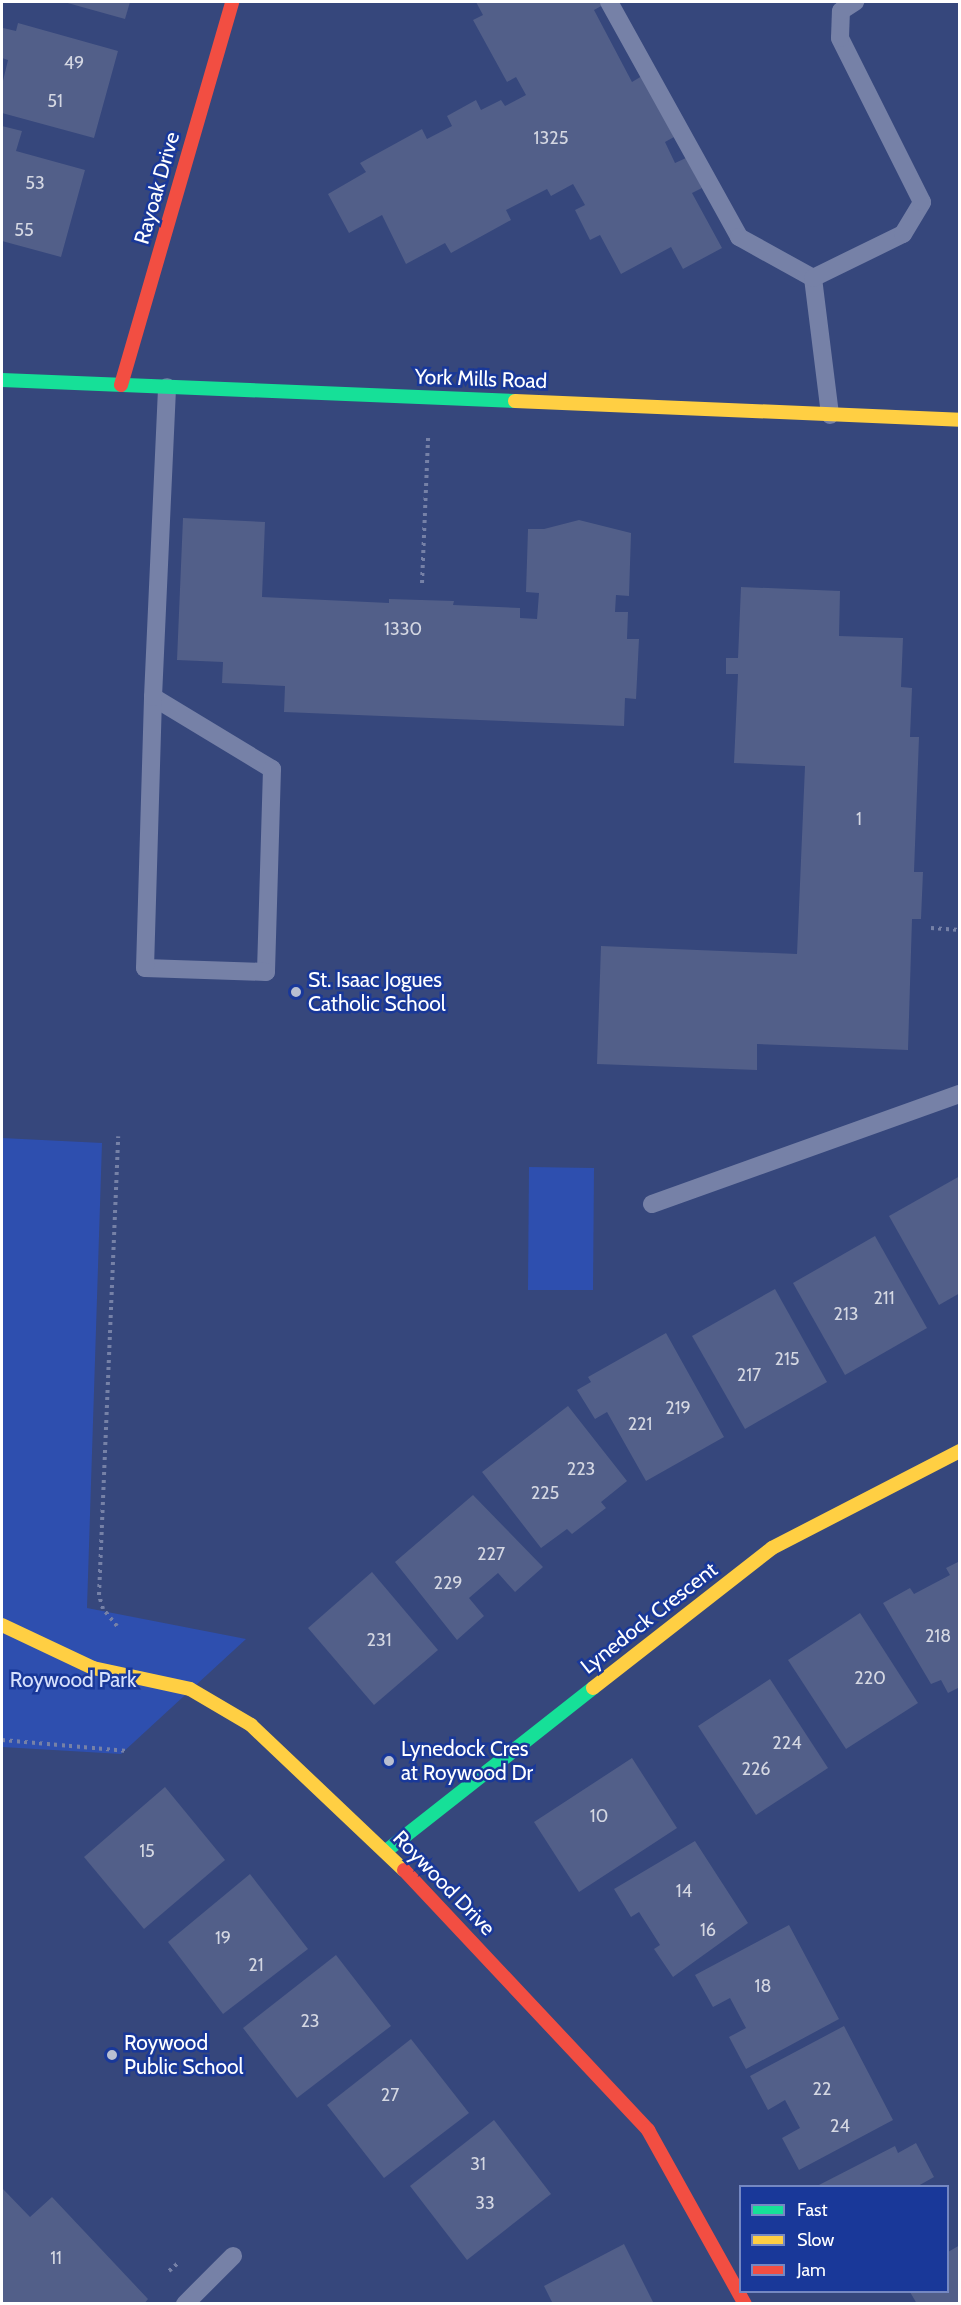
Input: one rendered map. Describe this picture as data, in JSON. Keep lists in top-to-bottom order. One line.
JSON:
{"streets":{"street":["Rayoak Drive","York Mills Road","Lynedock Crescent","Roywood Drive"]},"crossings":[["Rayoak Drive","York Mills Road"],["Lynedock Crescent","Roywood Drive"]],"parks":["Roywood Park"],"places":["St. Isaac Jogues Catholic School","Lynedock Cres at Roywood Dr","Roywood Public School"],"house_numbers":["49","51","1325","53","55","1330","1","211","213","215","217","219","221","223","225","227","229","218","231","220","224","226","10","15","14","16","19","21","18","23","22","27","24","31","33","11"],"legend":["Fast","Slow","Jam"]}
